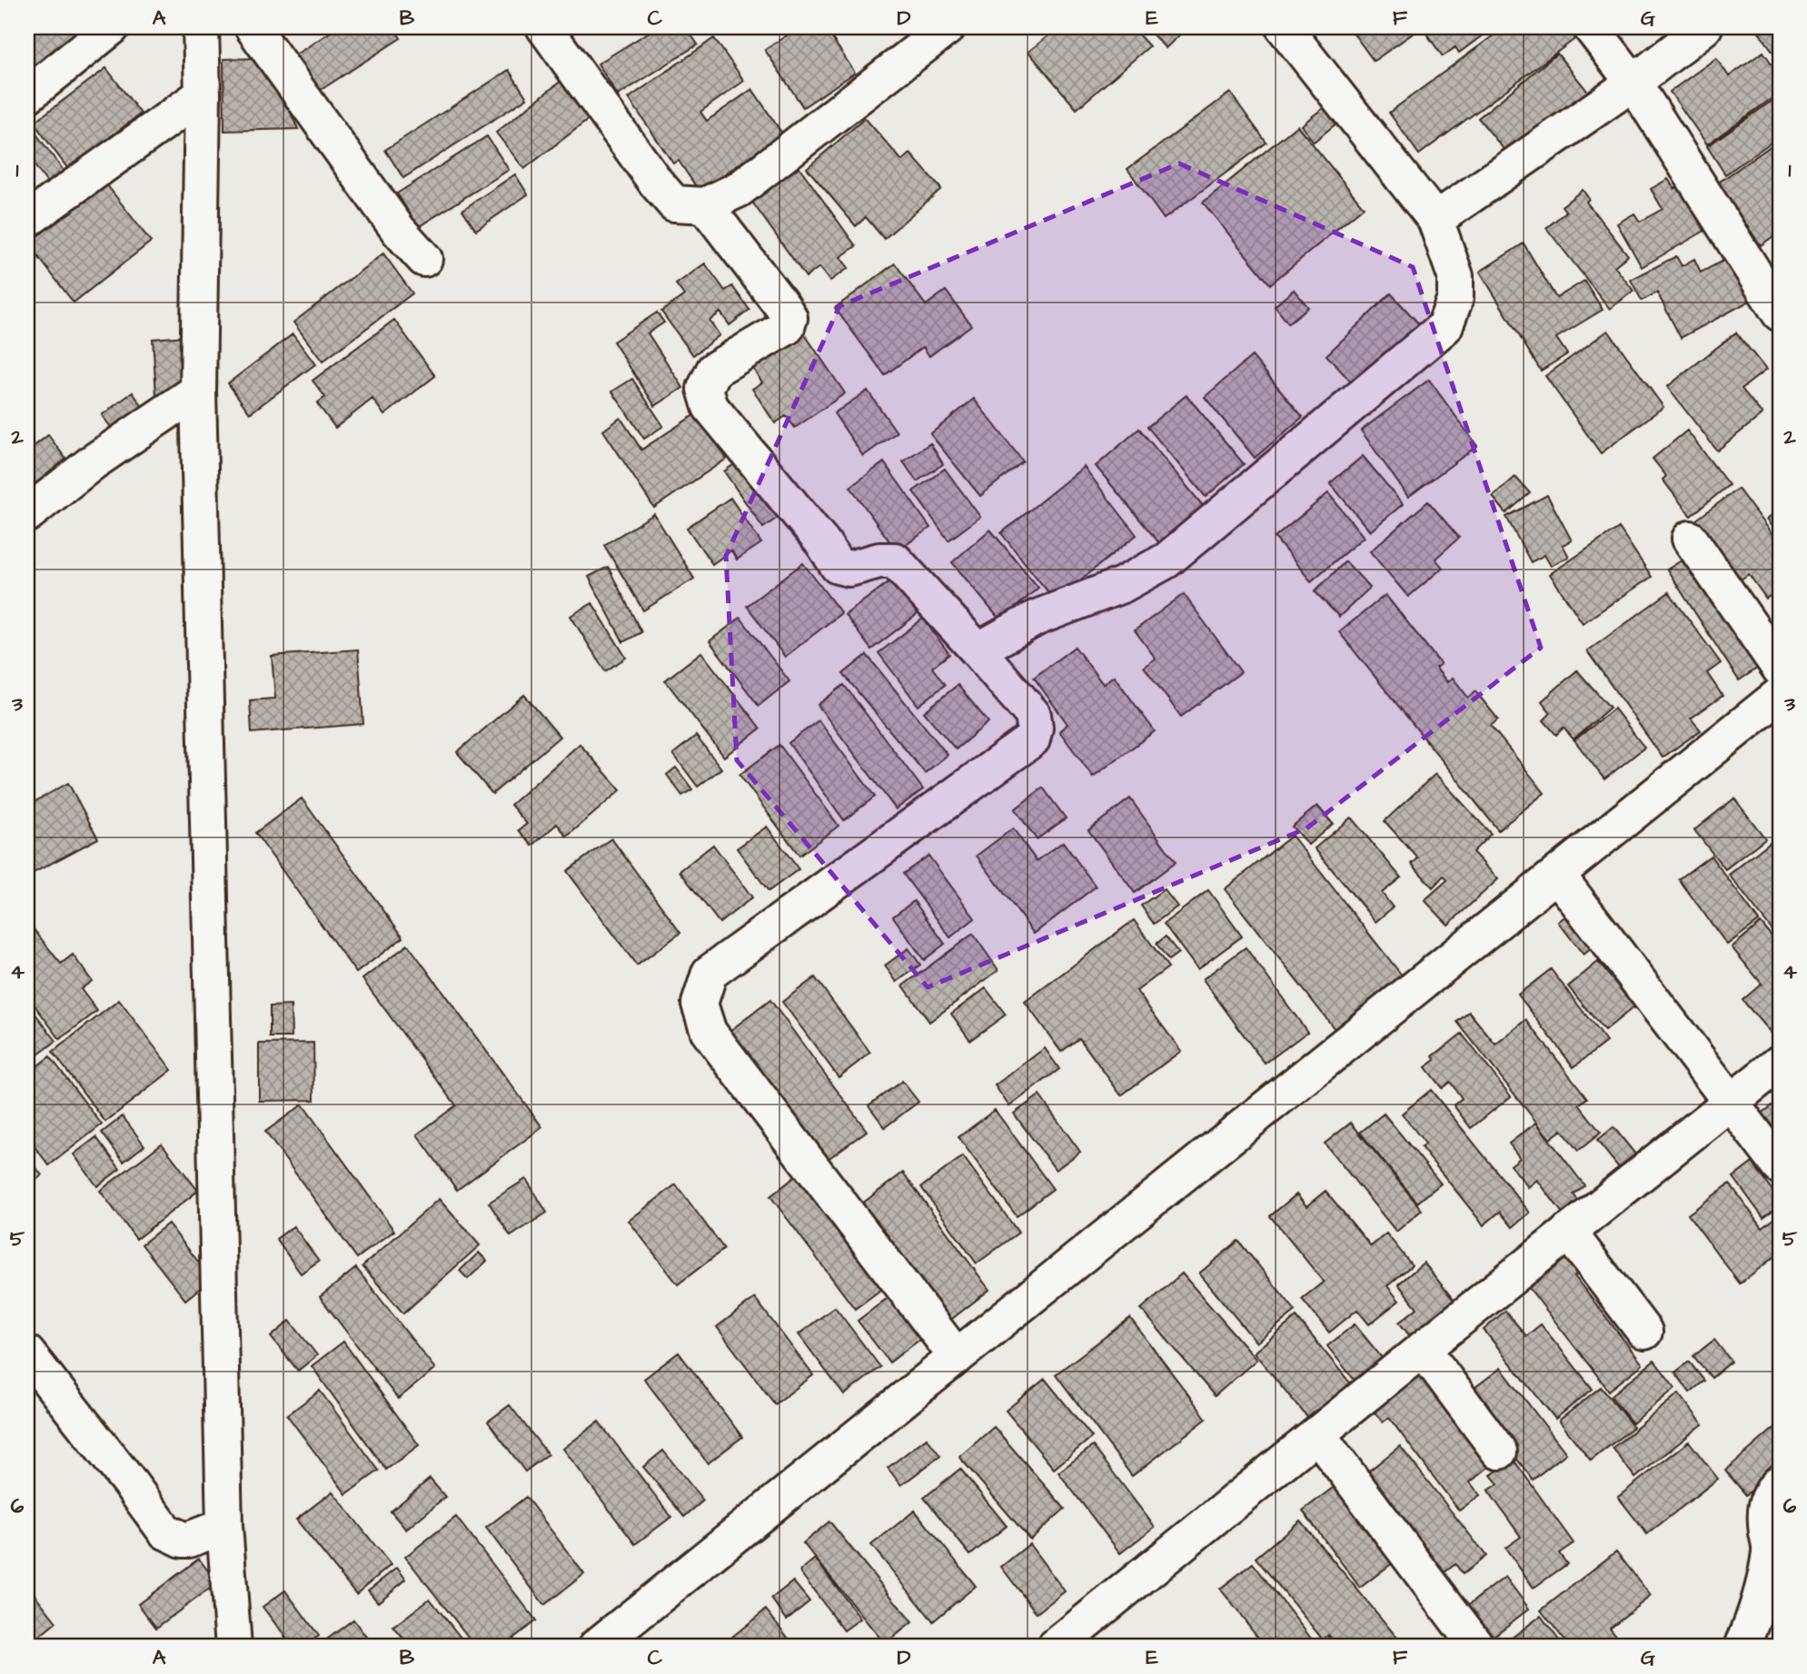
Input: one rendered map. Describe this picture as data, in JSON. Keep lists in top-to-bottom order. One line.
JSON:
{"grid":{"columns":["A","B","C","D","E","F","G"],"rows":["1","2","3","4","5","6"]}}
